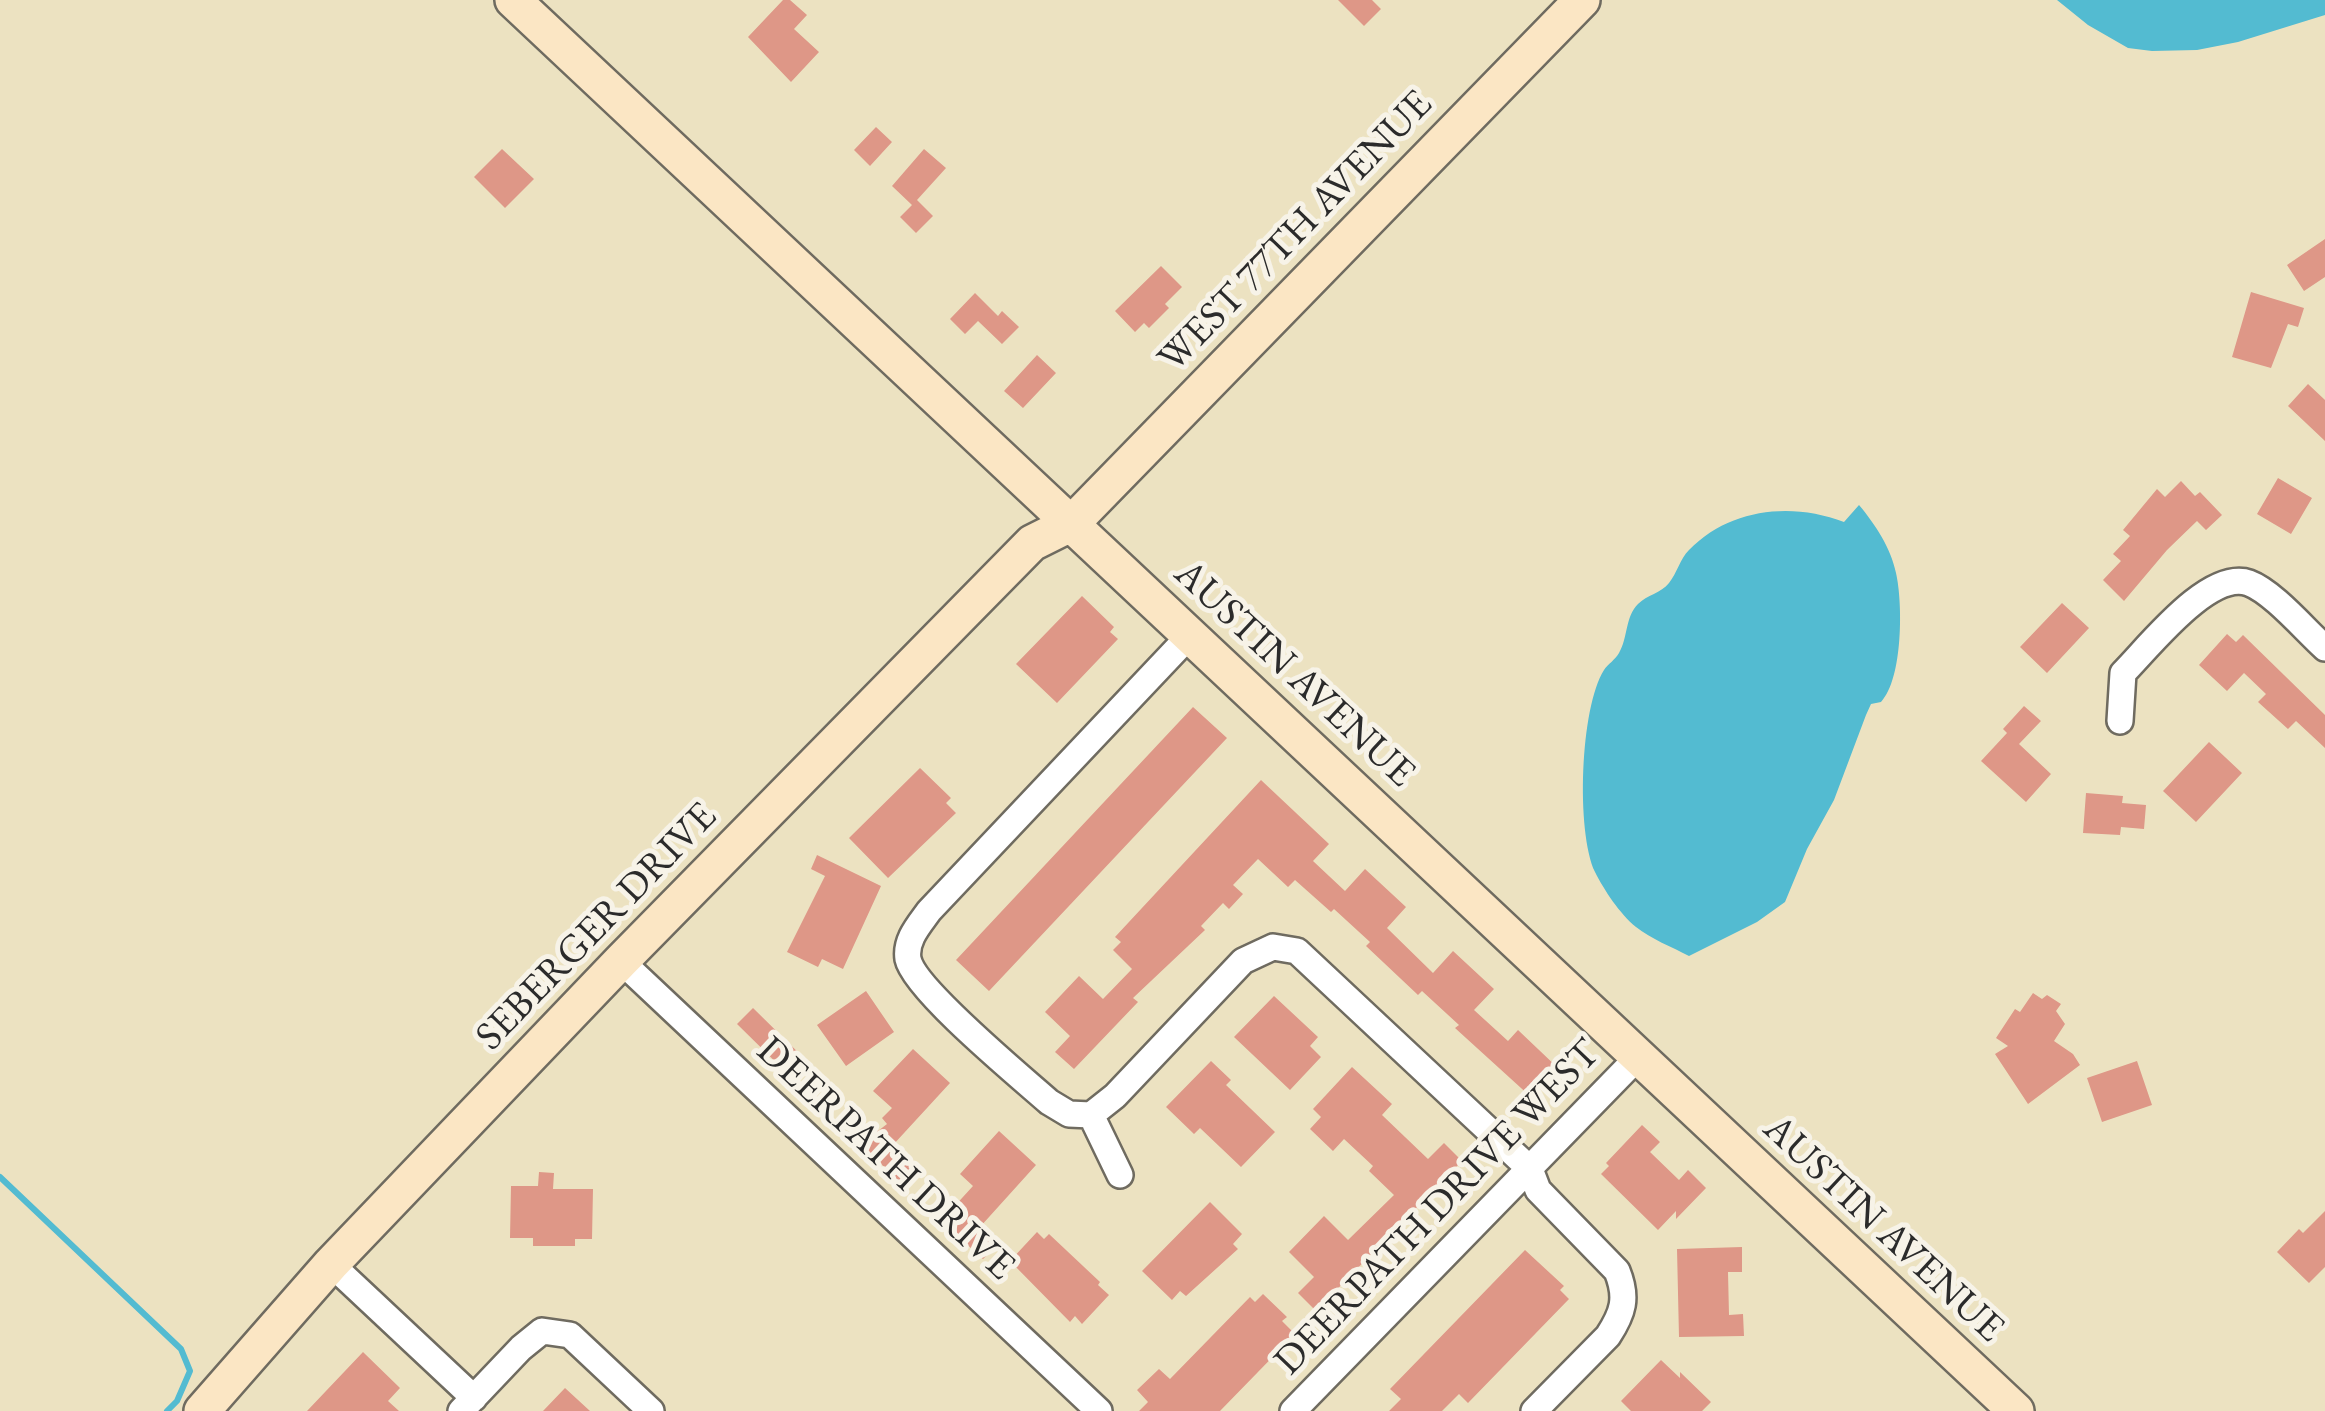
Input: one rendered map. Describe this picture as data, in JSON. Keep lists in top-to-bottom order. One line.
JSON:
{"streets":{"street":["WEST 77TH AVENUE","AUSTIN AVENUE","SEBERGER DRIVE","DEERPATH DRIVE","DEERPATH DRIVE WEST"]},"crossings":[["WEST 77TH AVENUE","AUSTIN AVENUE"],["WEST 77TH AVENUE","SEBERGER DRIVE"],["AUSTIN AVENUE","SEBERGER DRIVE"],["AUSTIN AVENUE","DEERPATH DRIVE WEST"],["SEBERGER DRIVE","DEERPATH DRIVE"]]}
